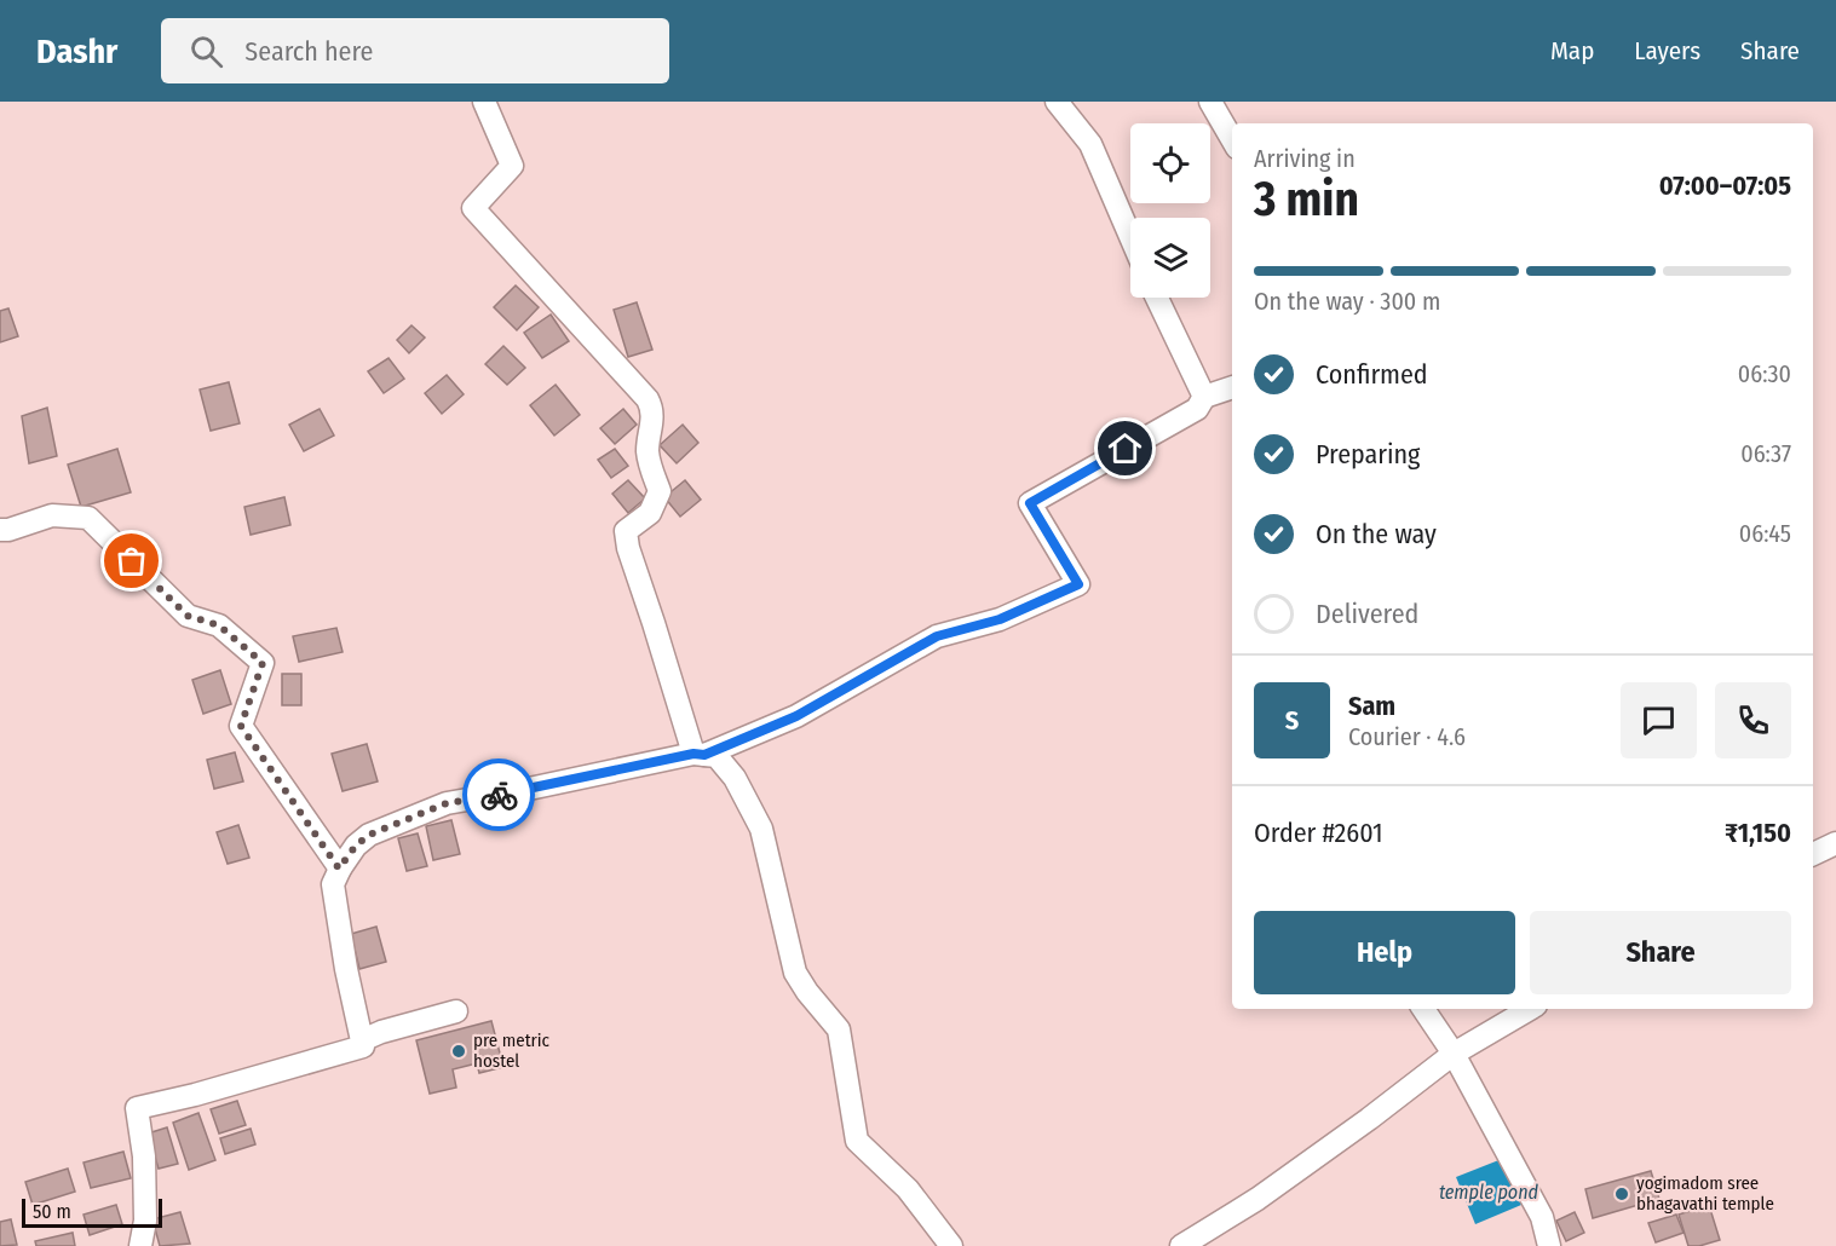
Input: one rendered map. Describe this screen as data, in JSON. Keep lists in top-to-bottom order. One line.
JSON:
{"water":["temple pond"],"places":["pre metric hostel","yogimadom sree bhagavathi temple"],"scale_bar":"50 m","page":{"header":"Dashr","search":"Search here","nav":["Map","Layers","Share"],"heading":["3 min","Arriving in","07:00–07:05"],"panel":["Sam","Courier · 4.6","Order #2601","₹1,150"],"bar":"On the way · 300 m","list":[["Confirmed","06:30"],["Preparing","06:37"],["On the way","06:45"],"Delivered"],"round":"S","buttons":["Help","Share"],"scale":"50 m"}}
